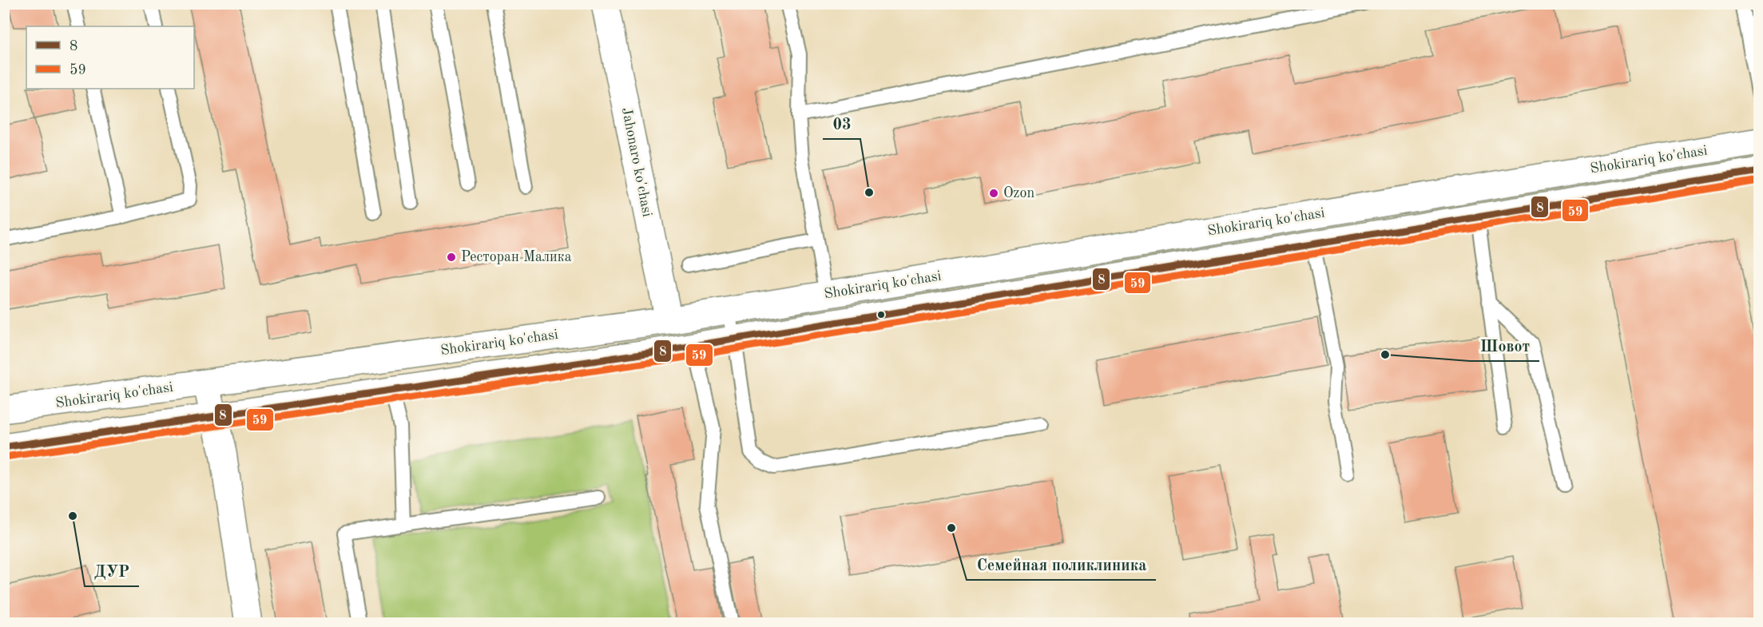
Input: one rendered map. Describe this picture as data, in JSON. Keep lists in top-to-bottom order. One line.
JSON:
{"streets":{"main road":["Shokirariq ko'chasi","Jahonaro ko'chasi"]},"crossings":[["Shokirariq ko'chasi","Jahonaro ko'chasi"]],"places":["03","Ozon","Ресторан Малика","Шовот","ДУР","Семейная поликлиника"],"lines":["transit line 8","transit line 59"],"legend":["8","59"]}
